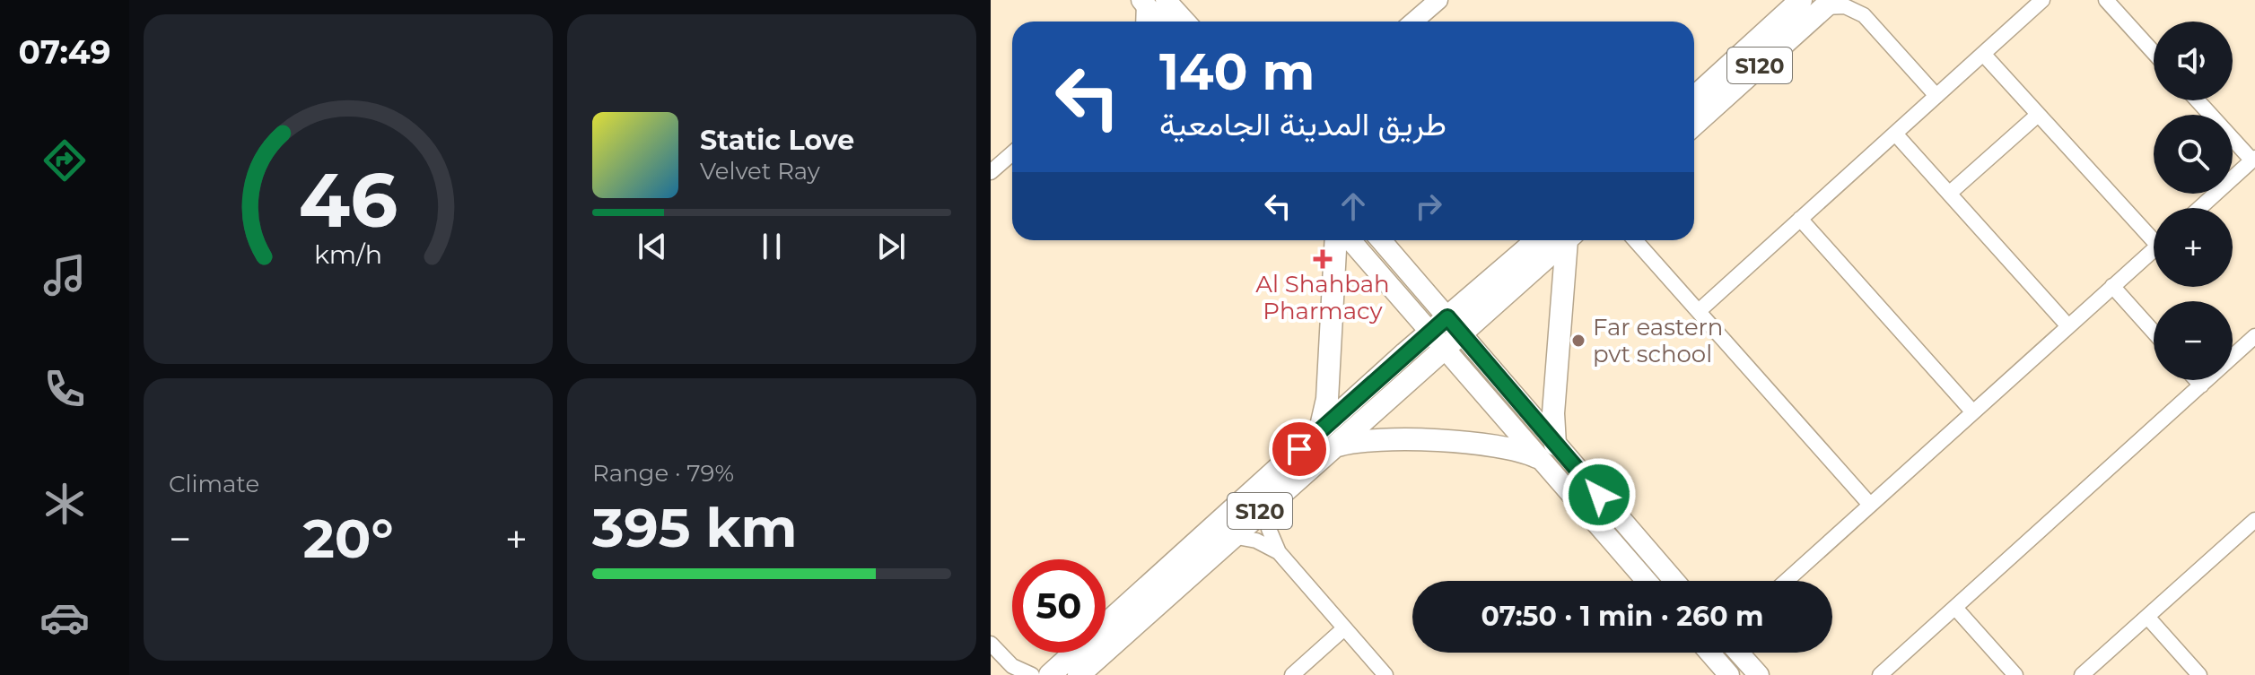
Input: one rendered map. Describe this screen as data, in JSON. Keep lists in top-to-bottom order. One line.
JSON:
{"streets":{"main road":["S120"]},"places":{"health":["Al Shahbah Pharmacy"],"other":["Far eastern pvt school"]},"page":{"tabs":"07:49","map_buttons":["+","−"],"turn":["140 m","طريق المدينة الجامعية"],"song":["Static Love","Velvet Ray"],"tile":["Climate",["Range · 79%","395 km"]],"heat":["−","20°","+"],"limit":"50","trip":"07:50 · 1 min · 260 m","gauge":["46","km/h"]}}
